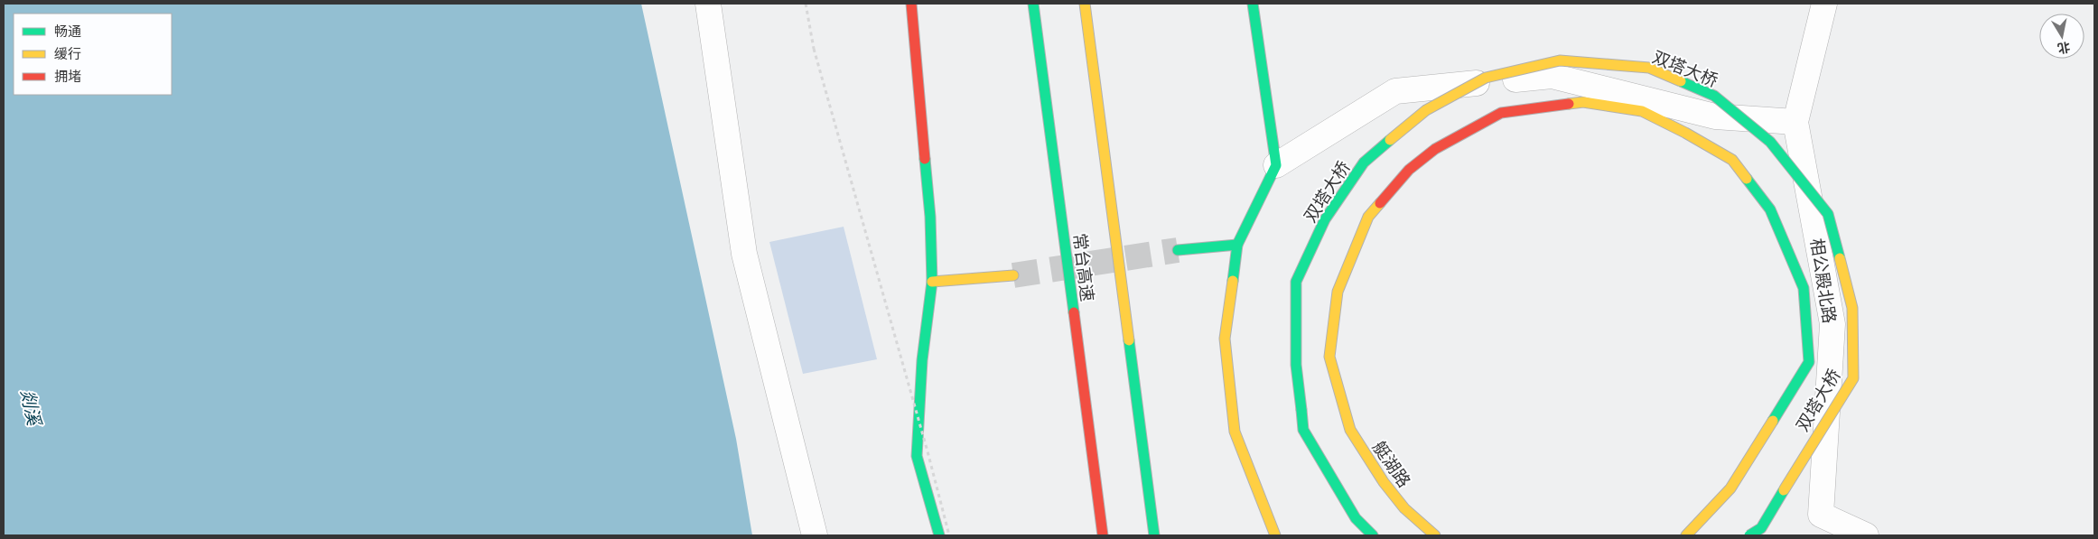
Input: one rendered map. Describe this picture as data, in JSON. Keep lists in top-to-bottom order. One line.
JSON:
{"streets":{"main road":["双塔大桥","常台高速","艇湖路"],"street":["相公殿北路"]},"crossings":[["双塔大桥","艇湖路"]],"water":["剡溪"],"legend":["畅通","缓行","拥堵"],"north":"bottom"}
